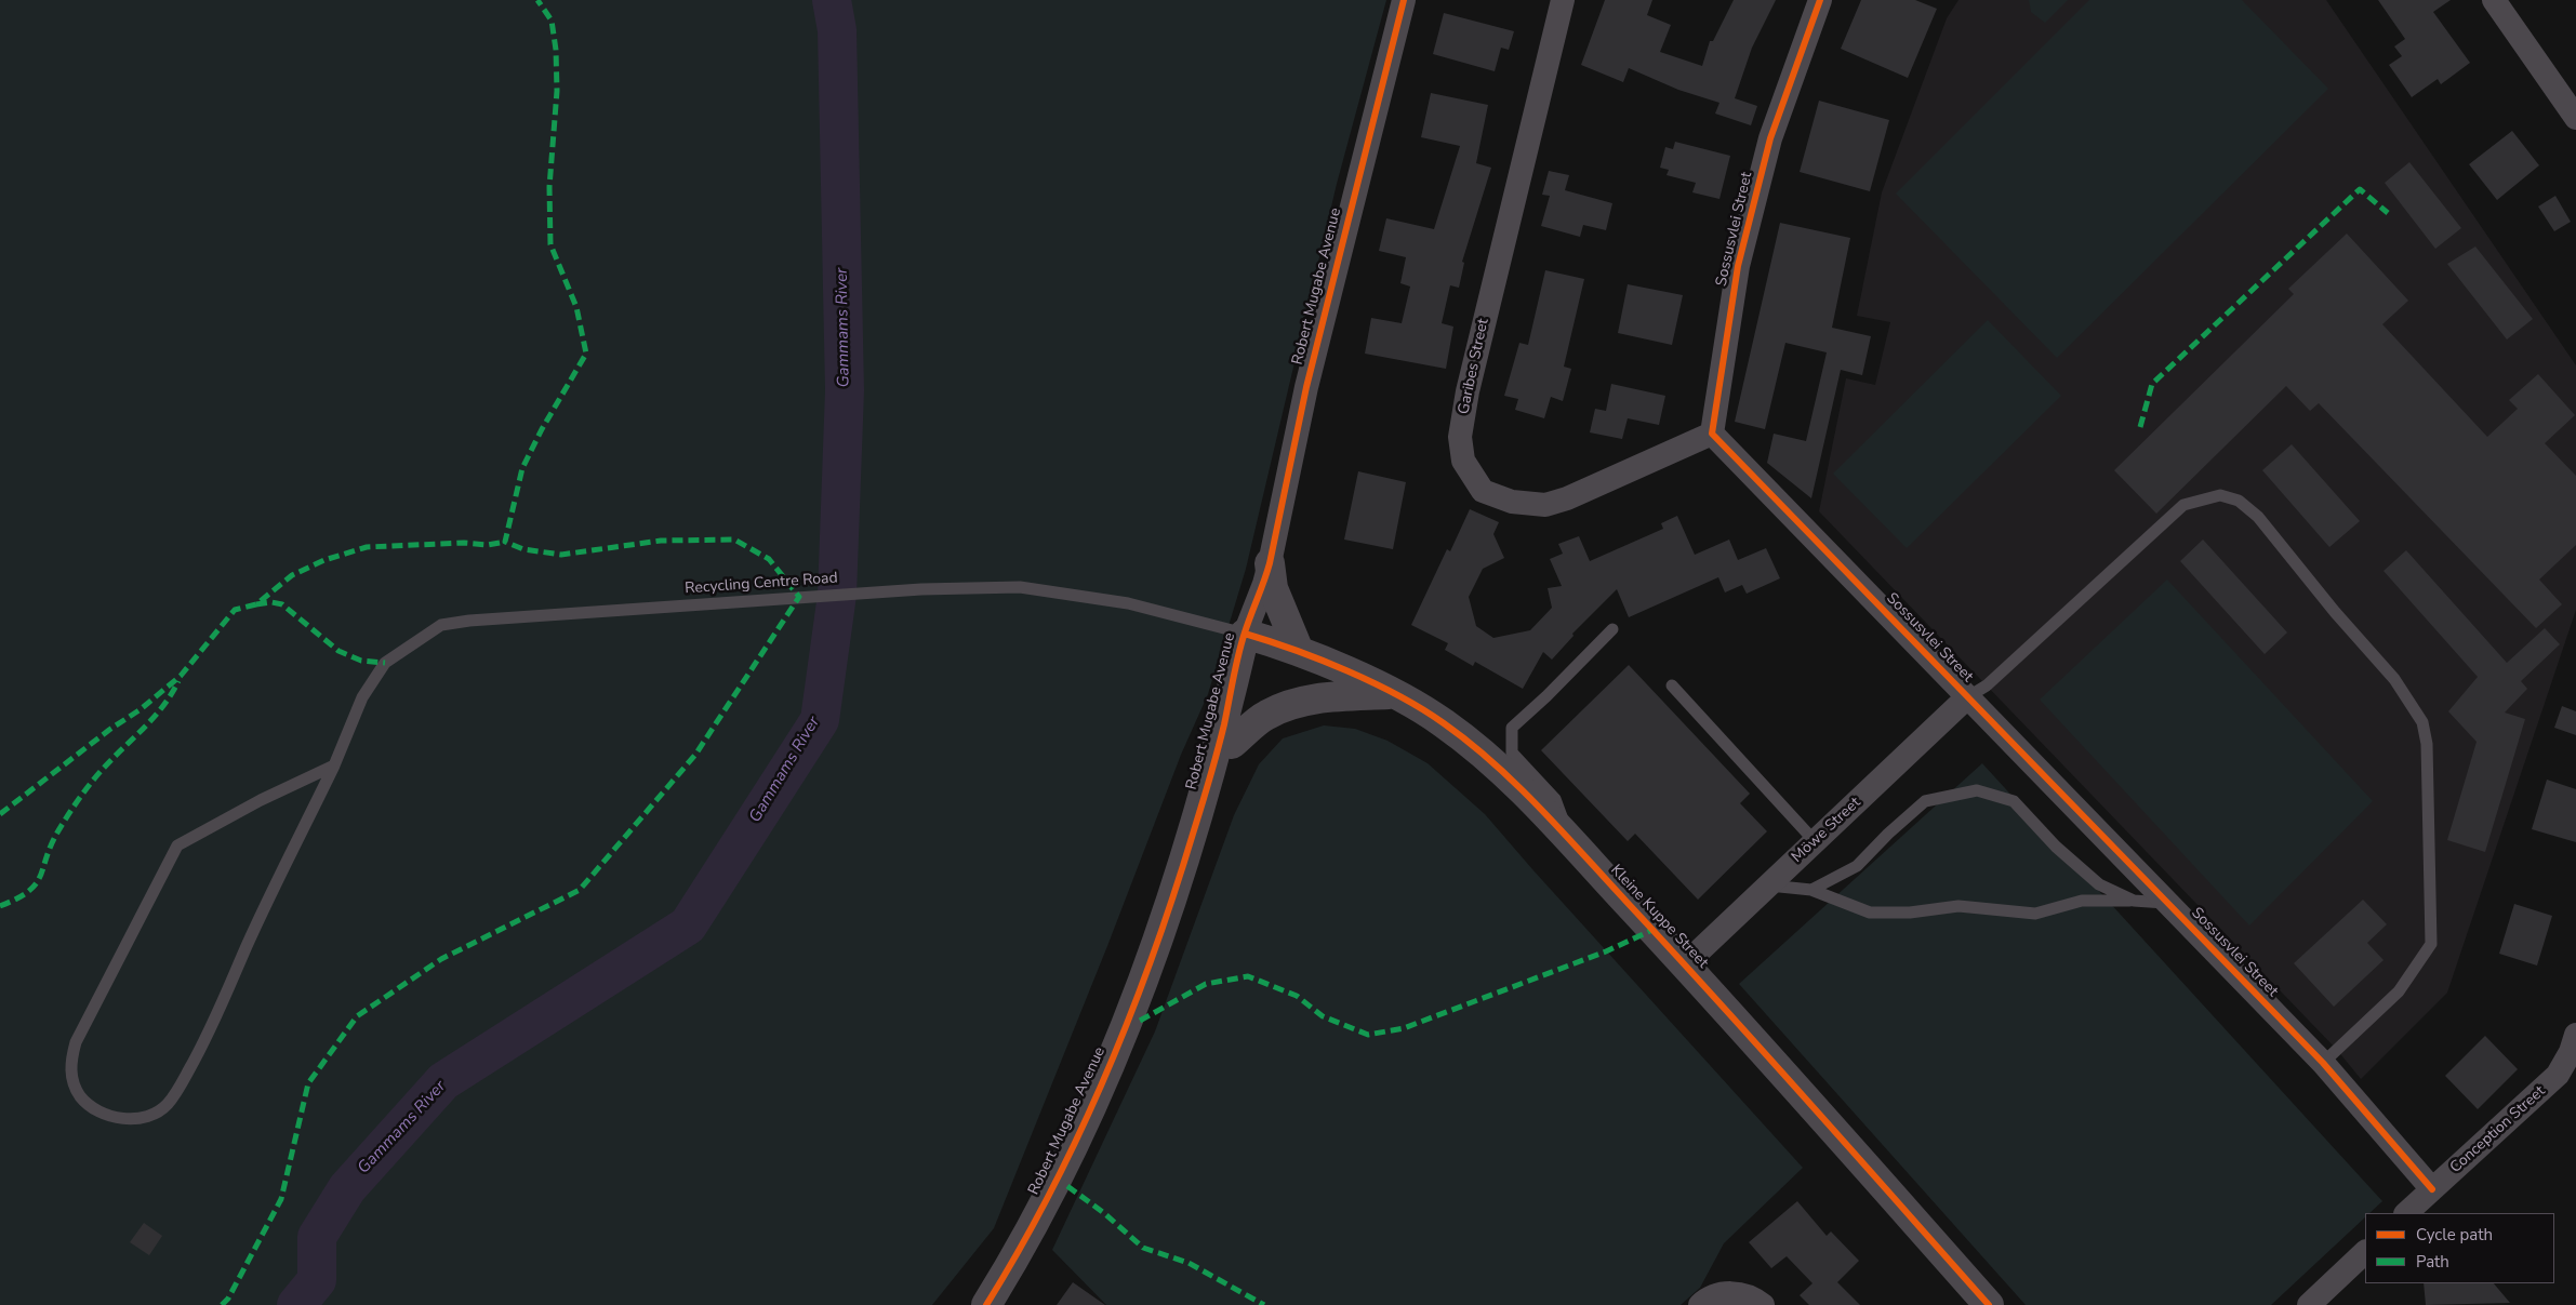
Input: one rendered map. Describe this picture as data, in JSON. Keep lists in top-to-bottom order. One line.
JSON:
{"streets":{"street":["Sossusvlei Street","Robert Mugabe Avenue","Garibes Street","Möwe Street","Kleine Kuppe Street","Conception Street"],"lane":["Recycling Centre Road"]},"crossings":[["Sossusvlei Street","Garibes Street"],["Sossusvlei Street","Möwe Street"],["Sossusvlei Street","Conception Street"],["Robert Mugabe Avenue","Recycling Centre Road"],["Robert Mugabe Avenue","Kleine Kuppe Street"],["Recycling Centre Road","Kleine Kuppe Street"],["Möwe Street","Kleine Kuppe Street"]],"water":["Gammams River"],"legend":["Cycle path","Path"]}
